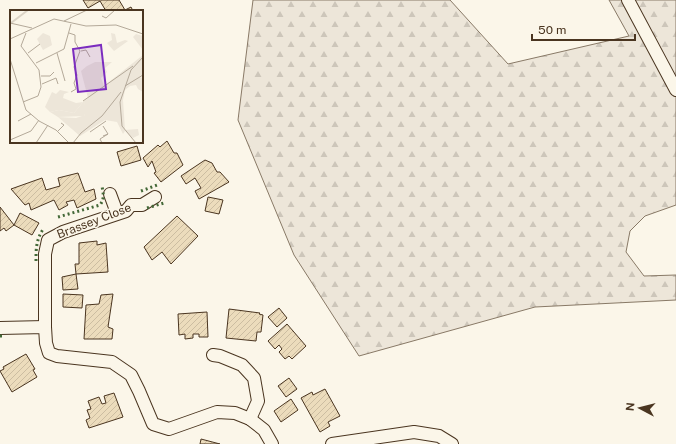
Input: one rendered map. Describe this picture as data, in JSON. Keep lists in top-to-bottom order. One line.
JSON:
{"streets":{"street":["Brassey Close"]},"scale_bar":"50 m","north":"left"}
